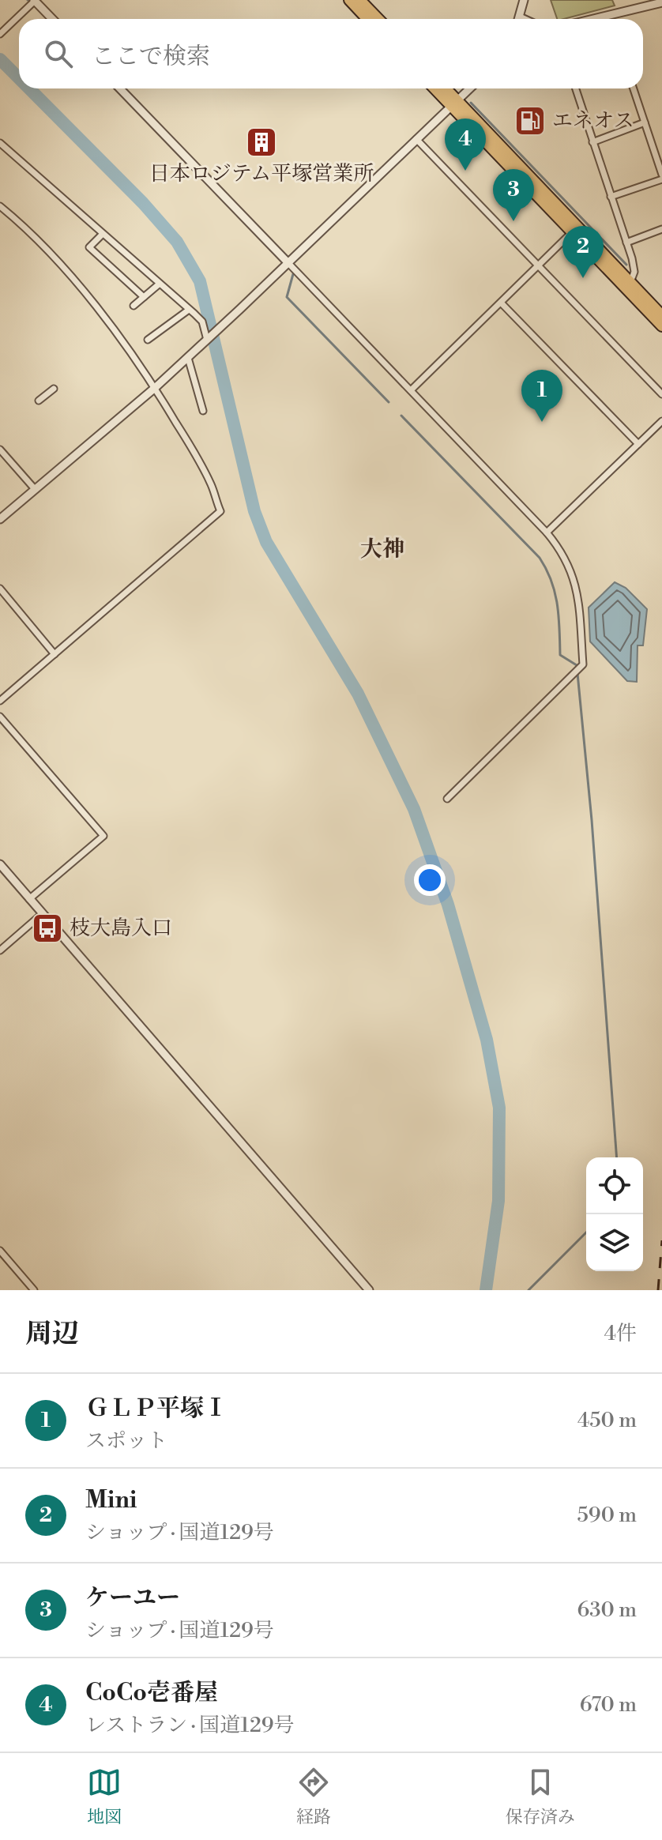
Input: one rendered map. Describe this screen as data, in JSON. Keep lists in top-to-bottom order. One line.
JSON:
{"districts":["大神"],"places":{"fuel station":["エネオス"],"building":["日本ロジテム平塚営業所"],"bus stop":["枝大島入口"]},"page":{"search":"ここで検索","pins":["4","3","2","1"],"heading":["周辺","4件"],"list":[{"mark":"1","name":"ＧＬＰ平塚Ⅰ","note":"スポット","value":"450 m"},{"mark":"2","name":"Mini","note":"ショップ · 国道129号","value":"590 m"},{"mark":"3","name":"ケーユー","note":"ショップ · 国道129号","value":"630 m"},{"mark":"4","name":"CoCo壱番屋","note":"レストラン · 国道129号","value":"670 m"}],"nav":["地図","経路","保存済み"]}}
